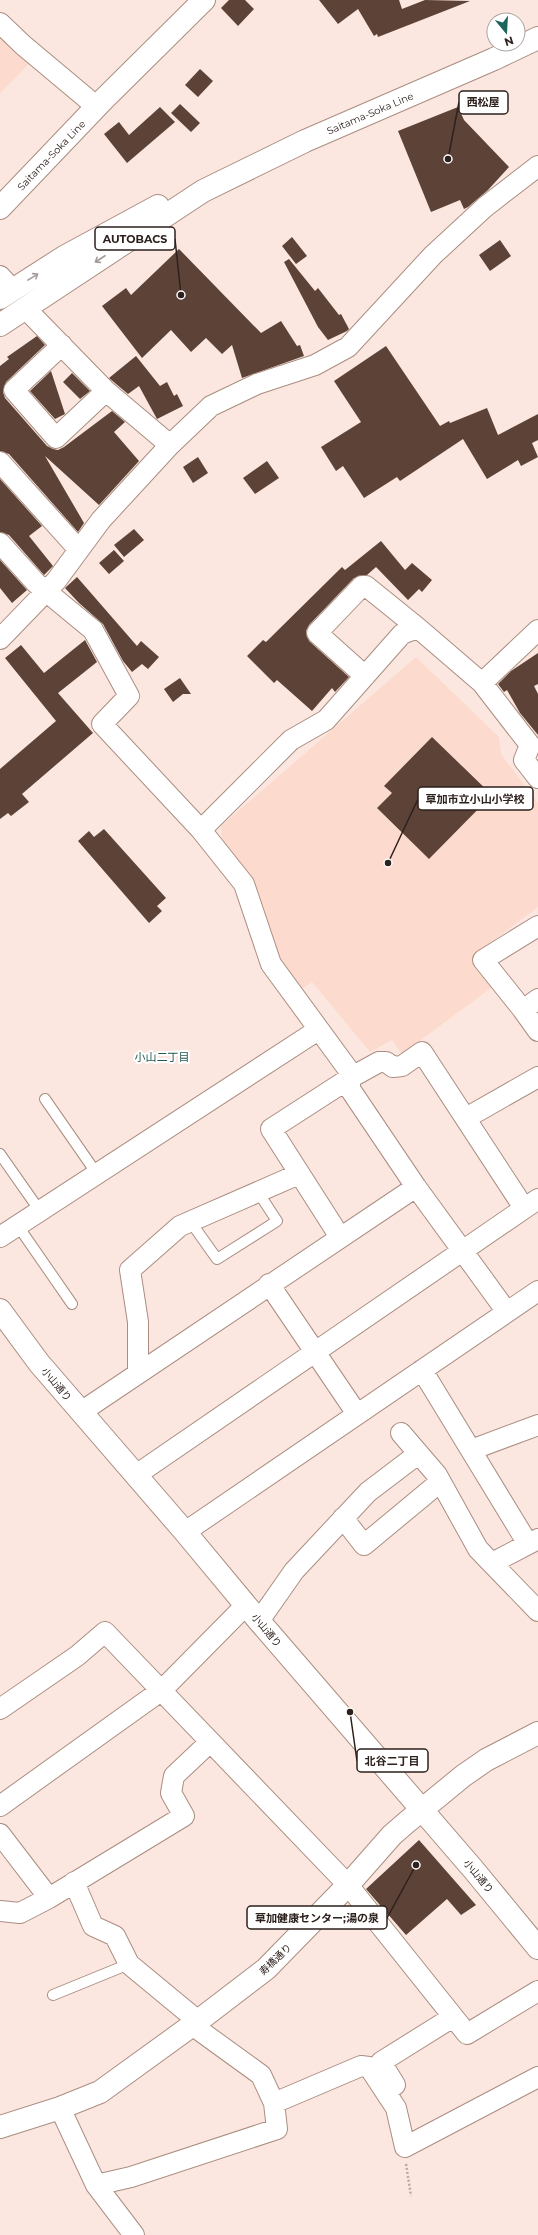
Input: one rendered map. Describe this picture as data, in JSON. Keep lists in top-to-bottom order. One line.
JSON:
{"streets":{"street":["Saitama-Soka Line","小山通り","寿橋通り"]},"crossings":[["小山通り","寿橋通り"]],"districts":["小山二丁目"],"places":["西松屋","AUTOBACS","草加市立小山小学校","北谷二丁目","草加健康センター;湯の泉"],"north":"bottom"}
